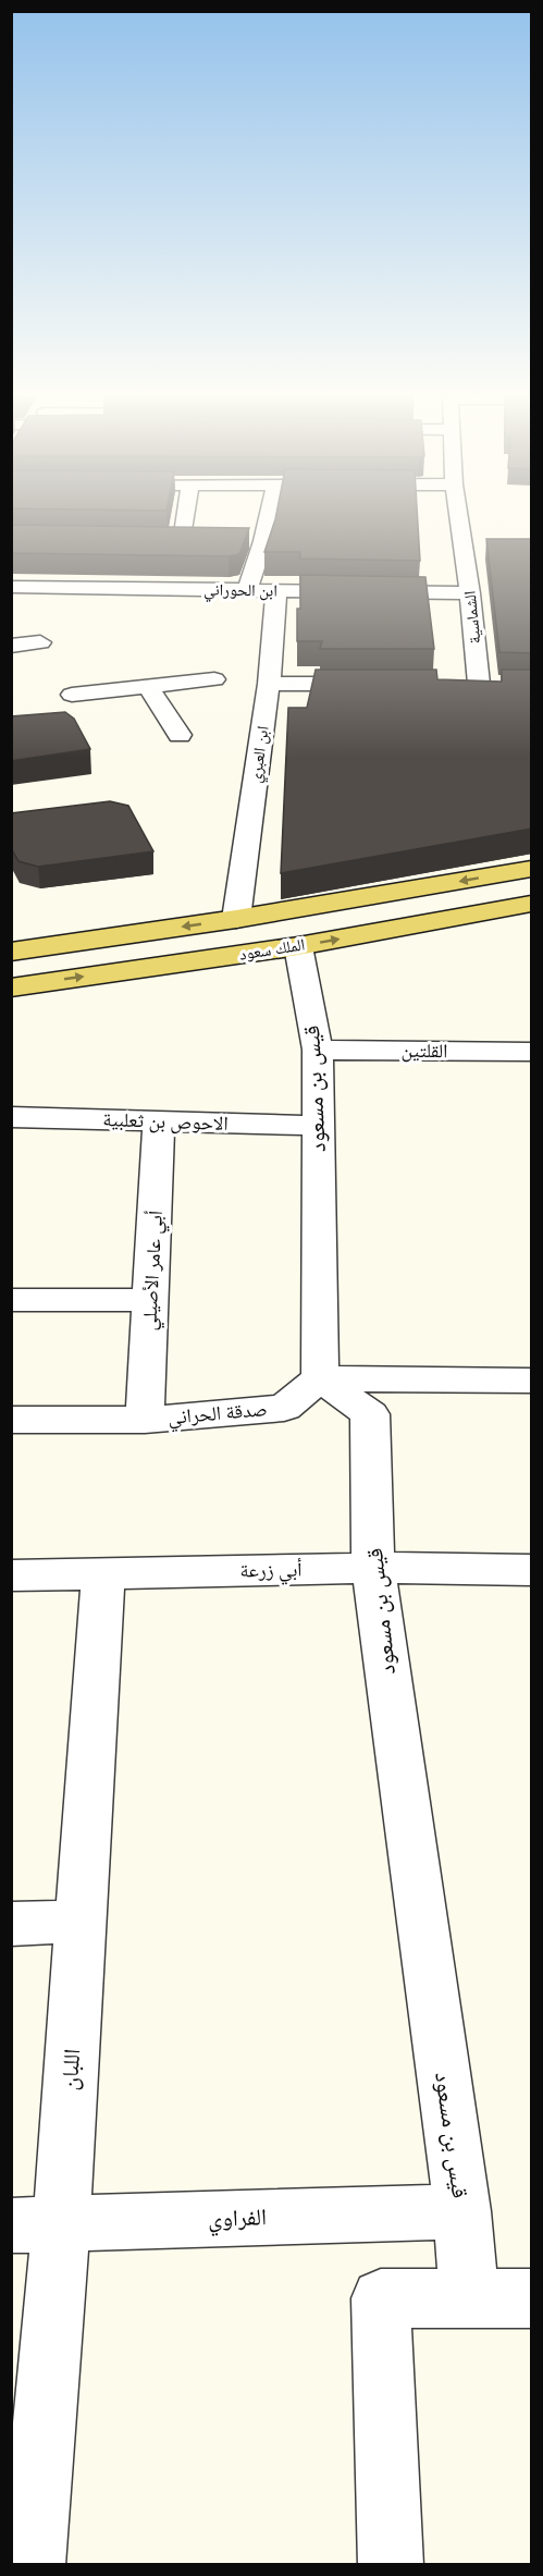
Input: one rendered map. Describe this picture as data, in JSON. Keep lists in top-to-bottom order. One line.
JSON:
{"streets":{"main road":["الملك سعود"],"street":["ابن الحوراني","الشماسية","ابن العبري","القلتين","قيس بن مسعود","الاحوص بن ثعلبية","أبي عامر الأصيلي","صدقة الحراني","أبي زرعة","اللبان","الفراوي"]},"crossings":[["ابن الحوراني","الشماسية"],["ابن الحوراني","ابن العبري"],["ابن العبري","الملك سعود"],["الملك سعود","قيس بن مسعود"],["القلتين","قيس بن مسعود"],["قيس بن مسعود","الاحوص بن ثعلبية"],["قيس بن مسعود","صدقة الحراني"],["قيس بن مسعود","أبي زرعة"],["قيس بن مسعود","الفراوي"],["الاحوص بن ثعلبية","أبي عامر الأصيلي"],["أبي عامر الأصيلي","صدقة الحراني"],["أبي زرعة","اللبان"],["اللبان","الفراوي"]]}
